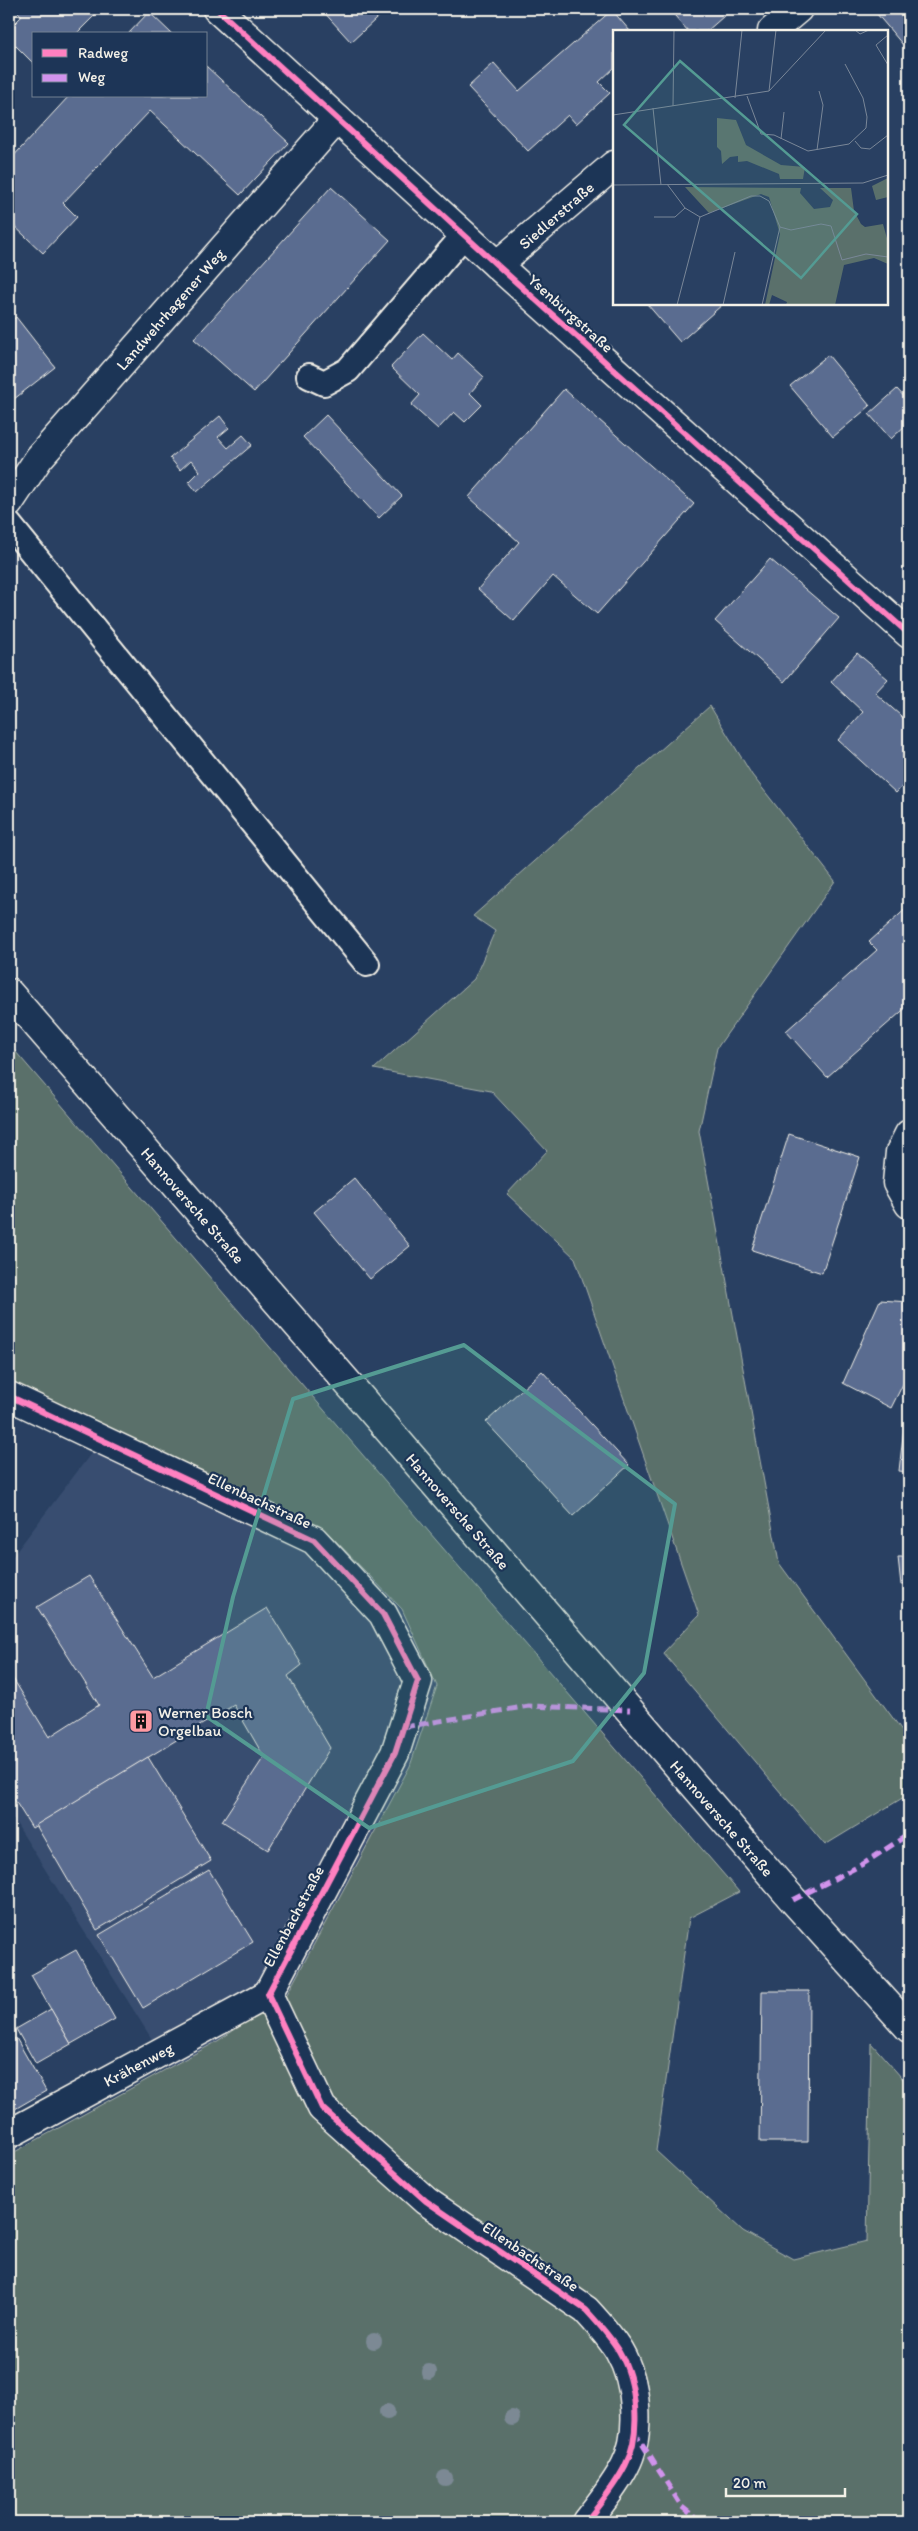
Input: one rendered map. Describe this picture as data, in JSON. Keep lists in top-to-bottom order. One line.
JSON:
{"streets":{"street":["Siedlerstraße","Landwehrhagener Weg","Ysenburgstraße","Hannoversche Straße","Ellenbachstraße","Krähenweg"]},"crossings":[["Siedlerstraße","Ysenburgstraße"],["Landwehrhagener Weg","Ysenburgstraße"],["Ellenbachstraße","Krähenweg"]],"places":{"building":["Werner Bosch Orgelbau"]},"legend":["Radweg","Weg"],"scale_bar":"20 m"}
